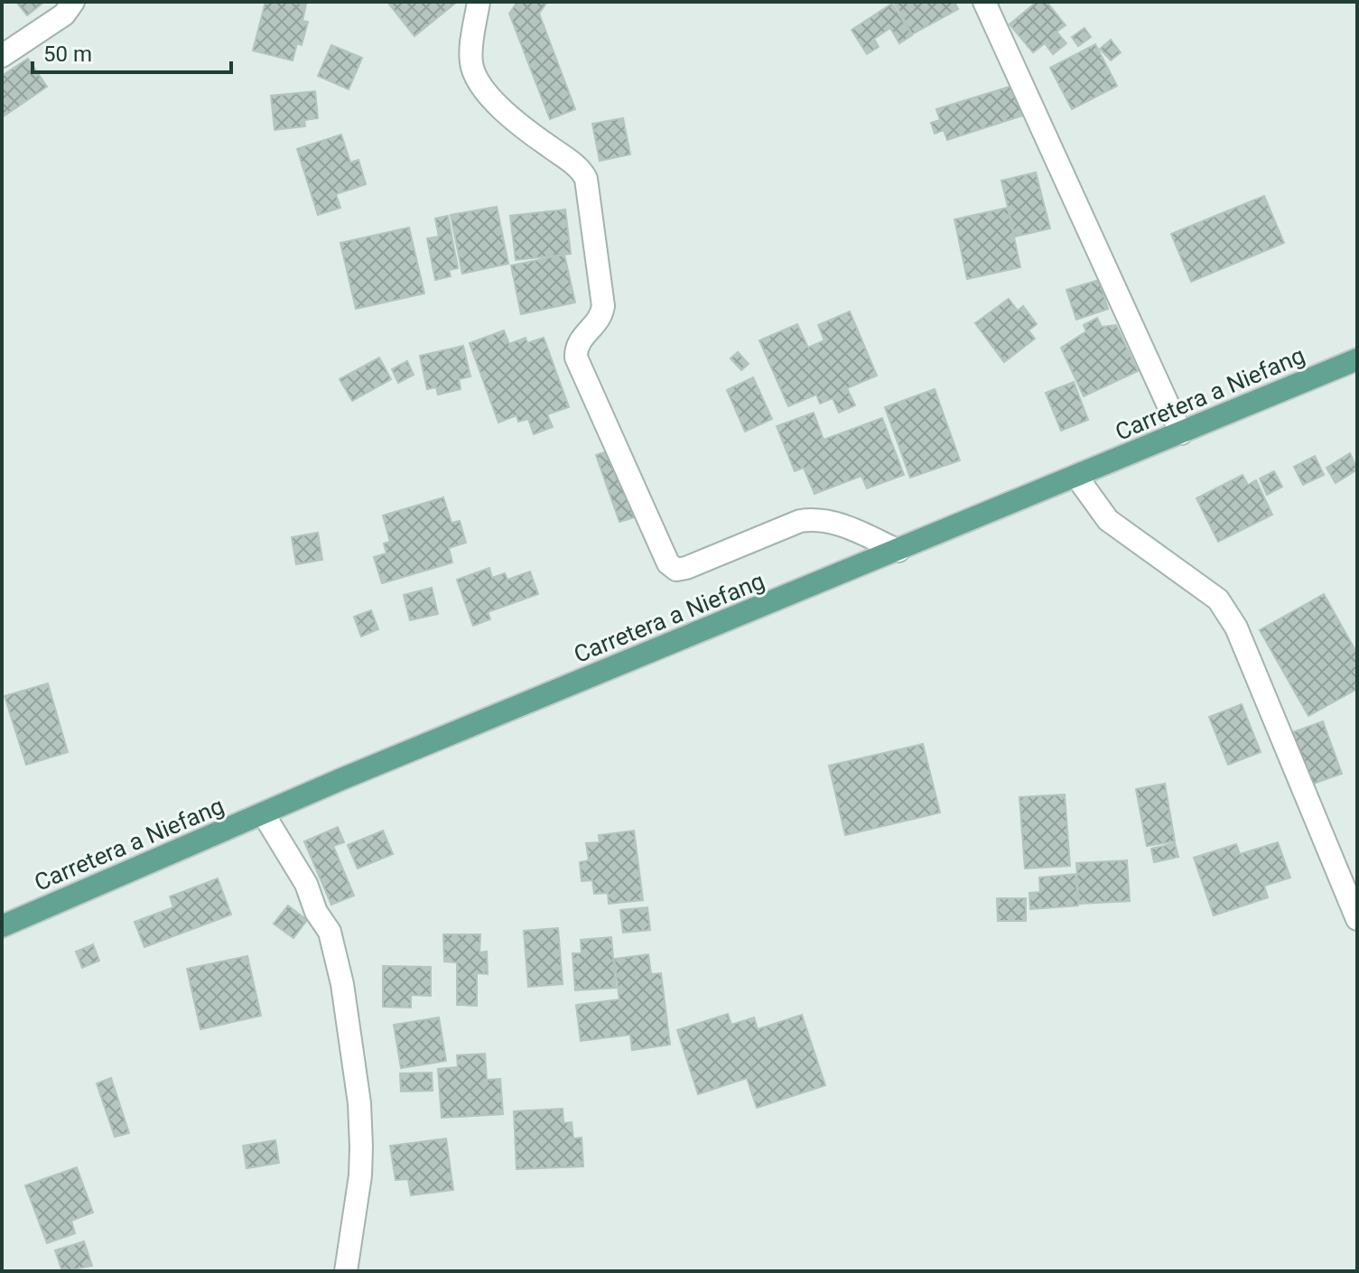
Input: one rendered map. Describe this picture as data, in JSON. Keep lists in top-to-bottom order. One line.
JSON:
{"streets":{"main road":["Carretera a Niefang"]},"scale_bar":"50 m"}
